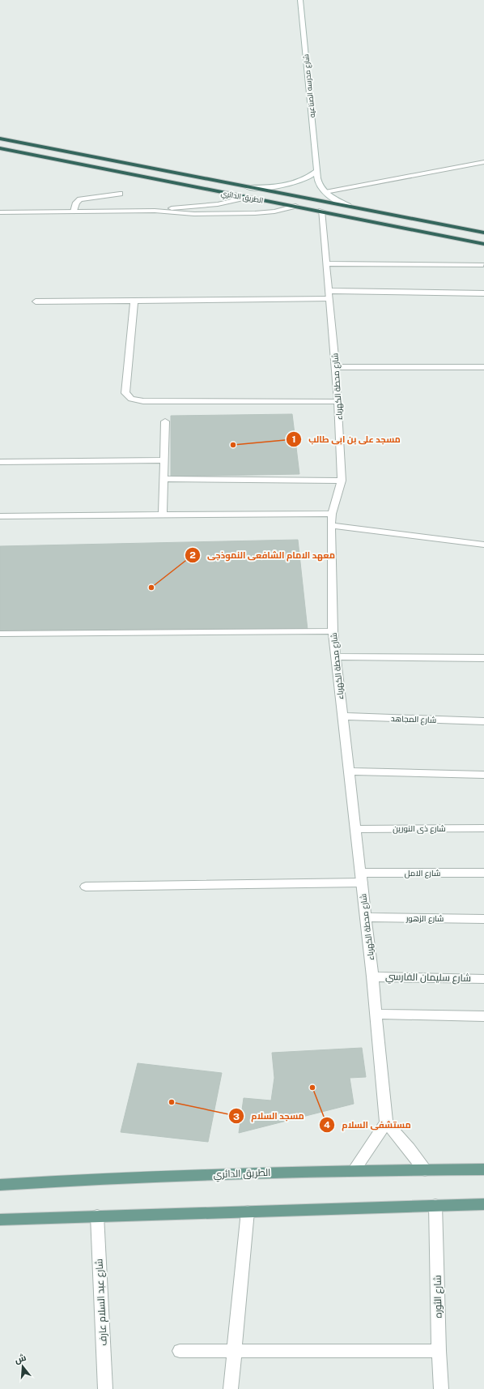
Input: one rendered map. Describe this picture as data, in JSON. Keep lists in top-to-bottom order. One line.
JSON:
{"streets":{"highway":["الطريق الدائري"],"street":["شارع مدرسه الصناعيه","شارع محطة الكهرباء","شارع المجاهد","شارع ذى النورين","شارع الامل","شارع الزهور","شارع سليمان الفارسي","شارع الثوره","شارع عبد السلام عارف"]},"crossings":[["شارع مدرسه الصناعيه","الطريق الدائري"],["الطريق الدائري","شارع محطة الكهرباء"],["شارع محطة الكهرباء","شارع المجاهد"],["شارع محطة الكهرباء","شارع ذى النورين"],["شارع محطة الكهرباء","شارع الامل"],["شارع محطة الكهرباء","شارع الزهور"],["شارع محطة الكهرباء","شارع سليمان الفارسي"]],"places":["مسجد على بن ابى طالب","معهد الامام الشافعى النموذجى","مستشفى السلام","مسجد السلام"],"north":"top"}
